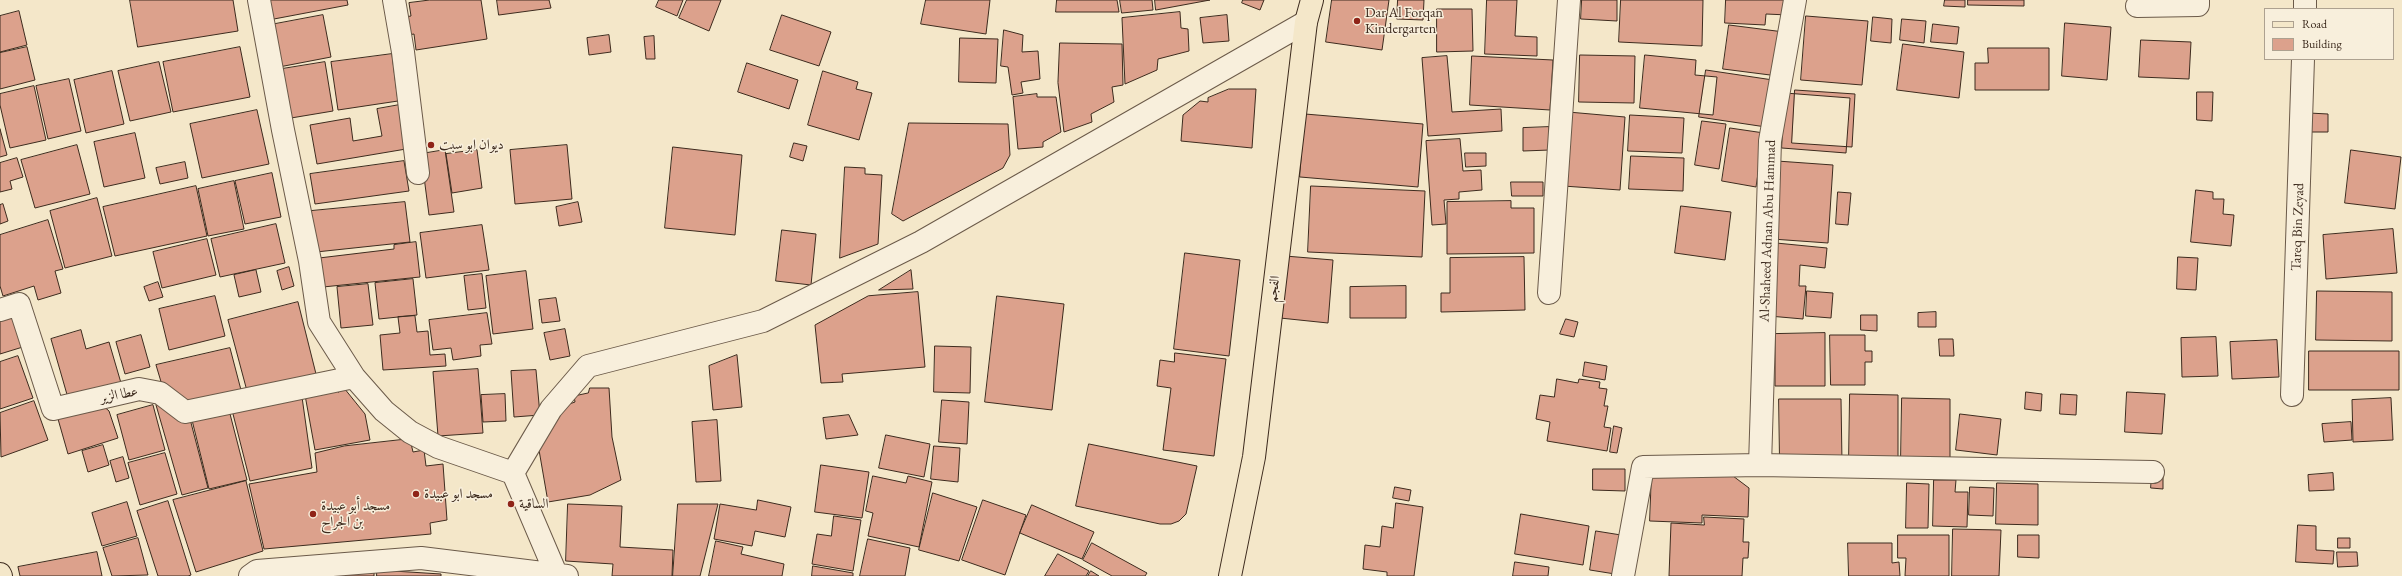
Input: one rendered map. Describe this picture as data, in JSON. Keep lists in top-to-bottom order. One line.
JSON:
{"streets":{"main road":["الفجم"],"street":["Tareq Bin Zeyad","Al-Shaheed Adnan Abu Hammad","عطا الزير"]},"places":["Dar Al Forqan Kindergarten","ديوان ابو سبت","مسجد ابو عبيدة","الساقية","مسجد أبو عبيدة بن الجراح"],"legend":["Road","Building"]}
